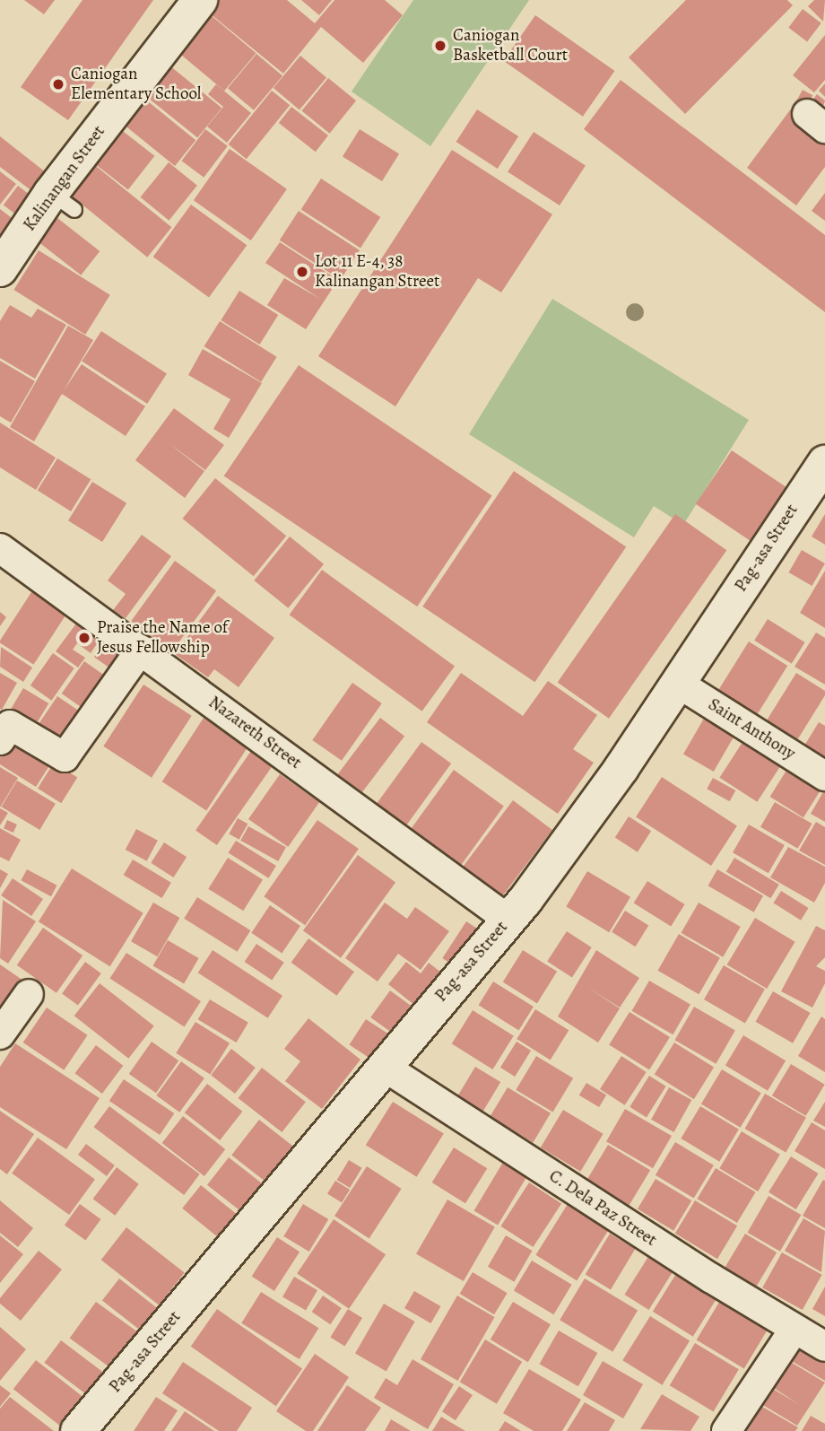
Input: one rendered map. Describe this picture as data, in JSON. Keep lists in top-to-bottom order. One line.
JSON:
{"streets":{"street":["Kalinangan Street","Pag-asa Street","Saint Anthony","Nazareth Street","C. Dela Paz Street"]},"crossings":[["Pag-asa Street","Saint Anthony"],["Pag-asa Street","Nazareth Street"],["Pag-asa Street","C. Dela Paz Street"]],"places":["Caniogan Basketball Court","Caniogan Elementary School","Lot 11 E-4, 38 Kalinangan Street","Praise the Name of Jesus Fellowship"]}
